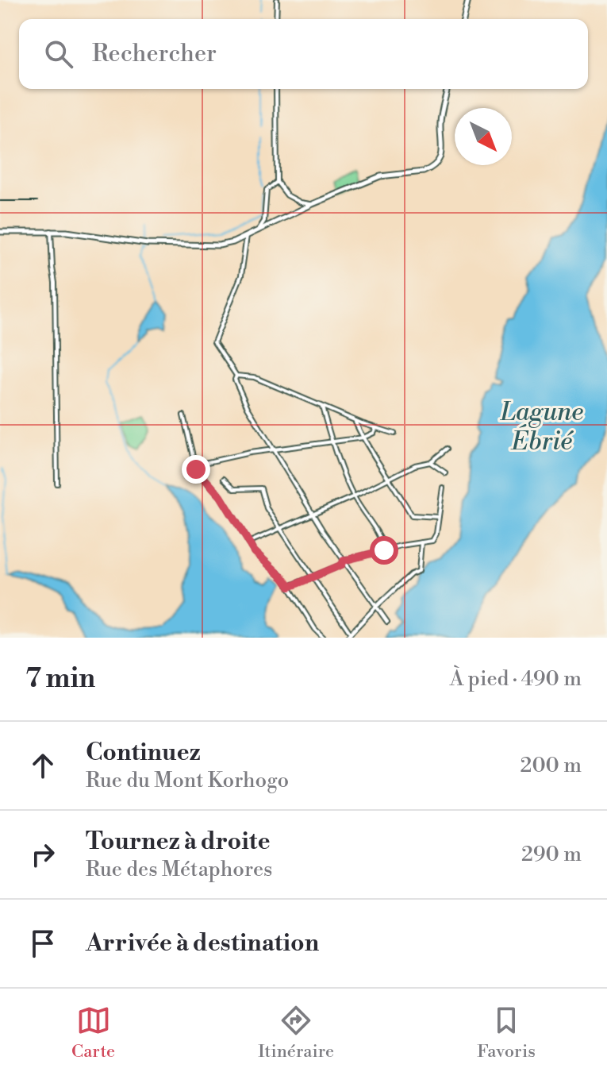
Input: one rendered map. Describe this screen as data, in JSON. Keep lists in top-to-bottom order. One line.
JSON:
{"water":["Lagune Ébrié"],"north":"bottom right","page":{"search":"Rechercher","heading":["7 min","À pied · 490 m"],"list":[["Continuez","Rue du Mont Korhogo","200 m"],["Tournez à droite","Rue des Métaphores","290 m"],"Arrivée à destination"],"nav":["Carte","Itinéraire","Favoris"]}}
